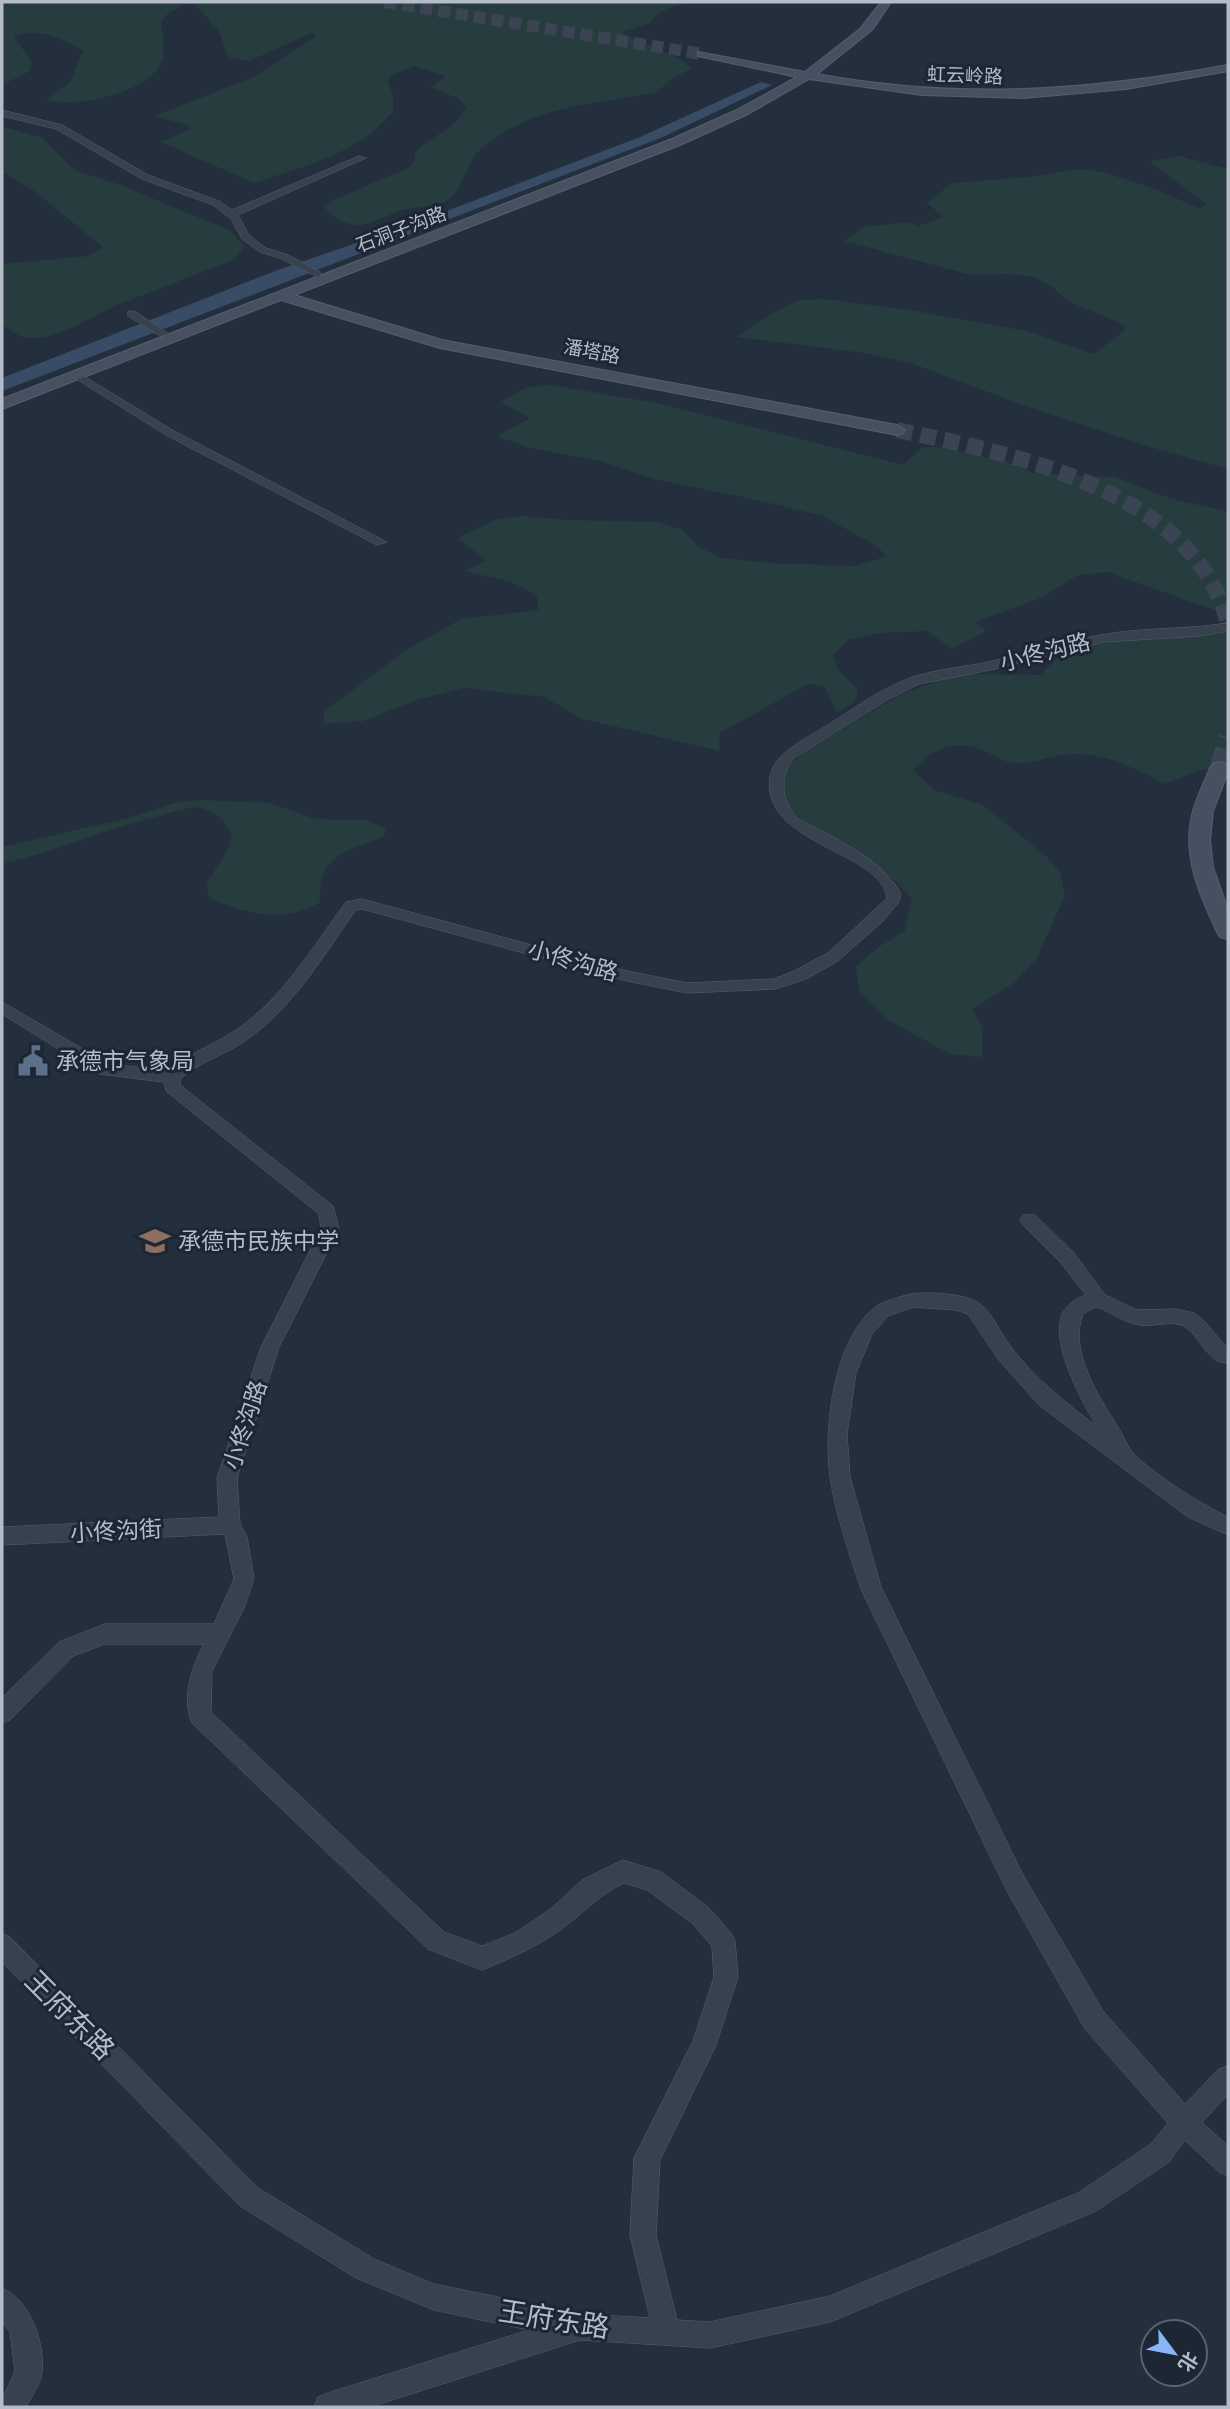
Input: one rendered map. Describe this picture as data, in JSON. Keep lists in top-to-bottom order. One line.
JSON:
{"streets":{"main road":["虹云岭路","石洞子沟路","潘塔路"],"street":["小佟沟路","小佟沟街","王府东路"]},"crossings":[["虹云岭路","石洞子沟路"],["石洞子沟路","潘塔路"],["小佟沟路","小佟沟街"]],"places":{"public building":["承德市气象局"],"school or university":["承德市民族中学"]},"north":"bottom right"}
